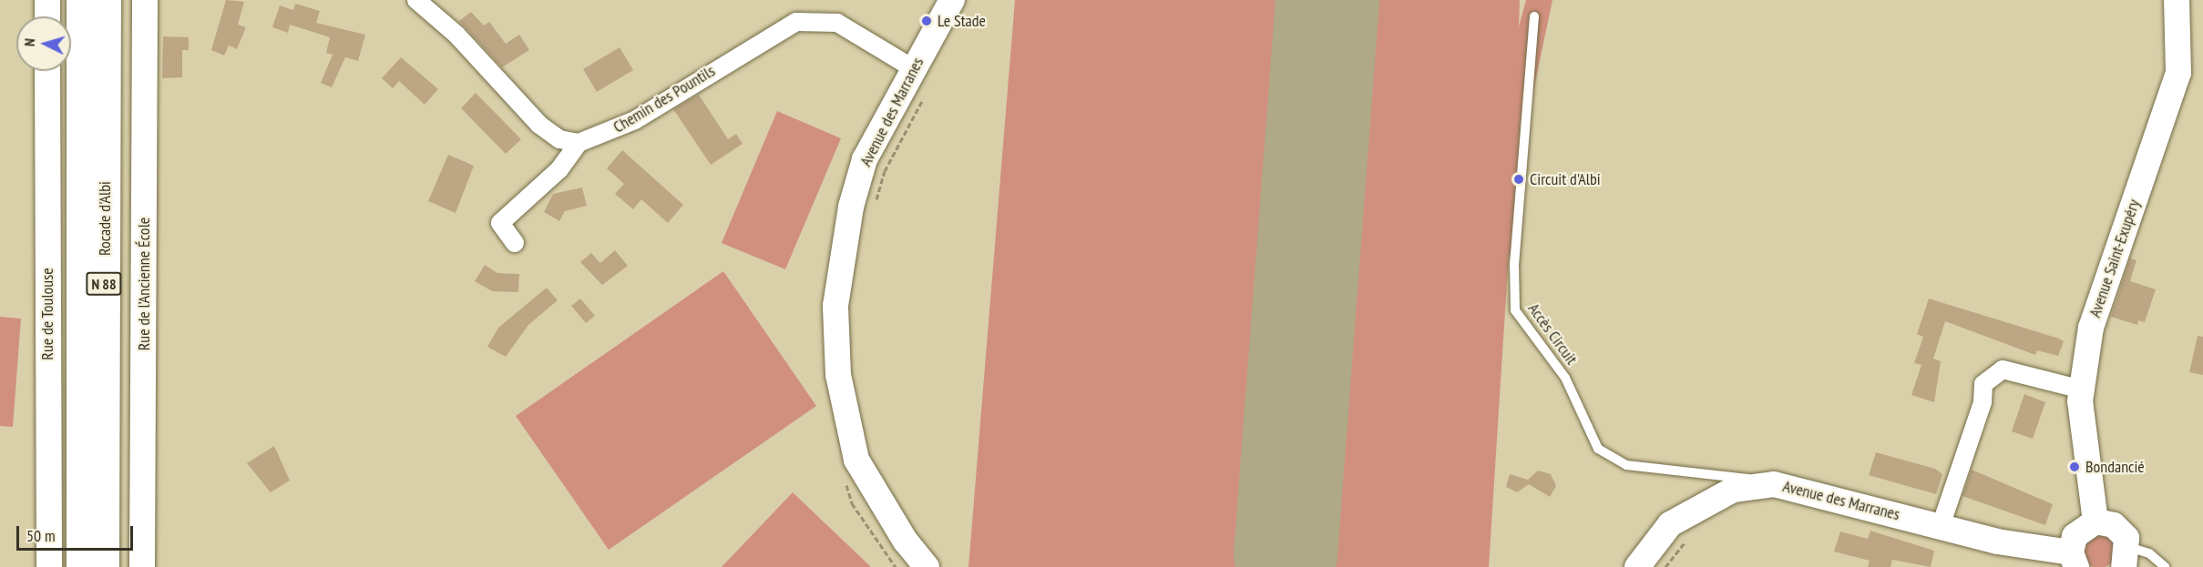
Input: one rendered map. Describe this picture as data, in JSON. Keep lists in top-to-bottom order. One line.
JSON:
{"streets":{"highway":["Rocade d'Albi","N 88"],"street":["Chemin des Pountils","Avenue des Marranes","Avenue Saint-Exupéry","Rue de l’Ancienne École","Rue de Toulouse"],"lane":["Accès Circuit"]},"crossings":[["Chemin des Pountils","Avenue des Marranes"],["Avenue des Marranes","Accès Circuit"]],"places":["Le Stade","Circuit d'Albi","Bondancié"],"scale_bar":"50 m","north":"left"}
